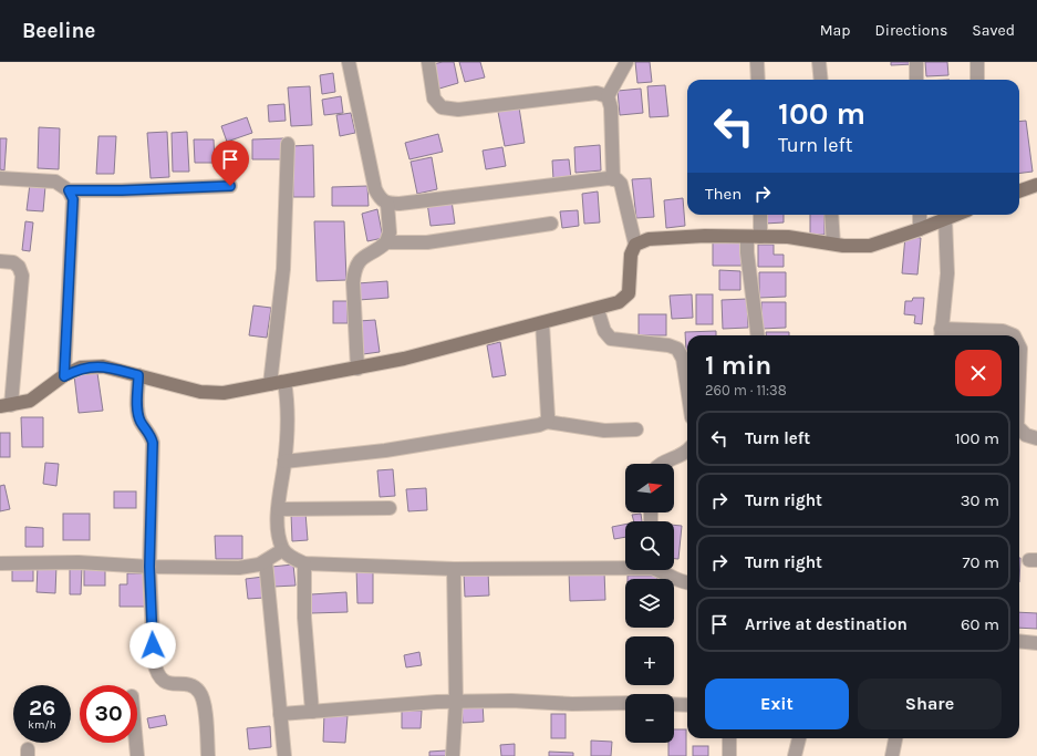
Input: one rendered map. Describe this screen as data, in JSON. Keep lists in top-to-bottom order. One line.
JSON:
{"north":"right","page":{"header":"Beeline","nav":["Map","Directions","Saved"],"turn":["100 m","Turn left"],"then":"Then","heading":["1 min","260 m · 11:38"],"list":[{"name":"Turn left","value":"100 m"},{"name":"Turn right","value":"30 m"},{"name":"Turn right","value":"70 m"},{"name":"Arrive at destination","value":"60 m"}],"map_buttons":["+","−"],"buttons":["Exit","Share"],"speed":"26 km/h","limit":"30"}}
